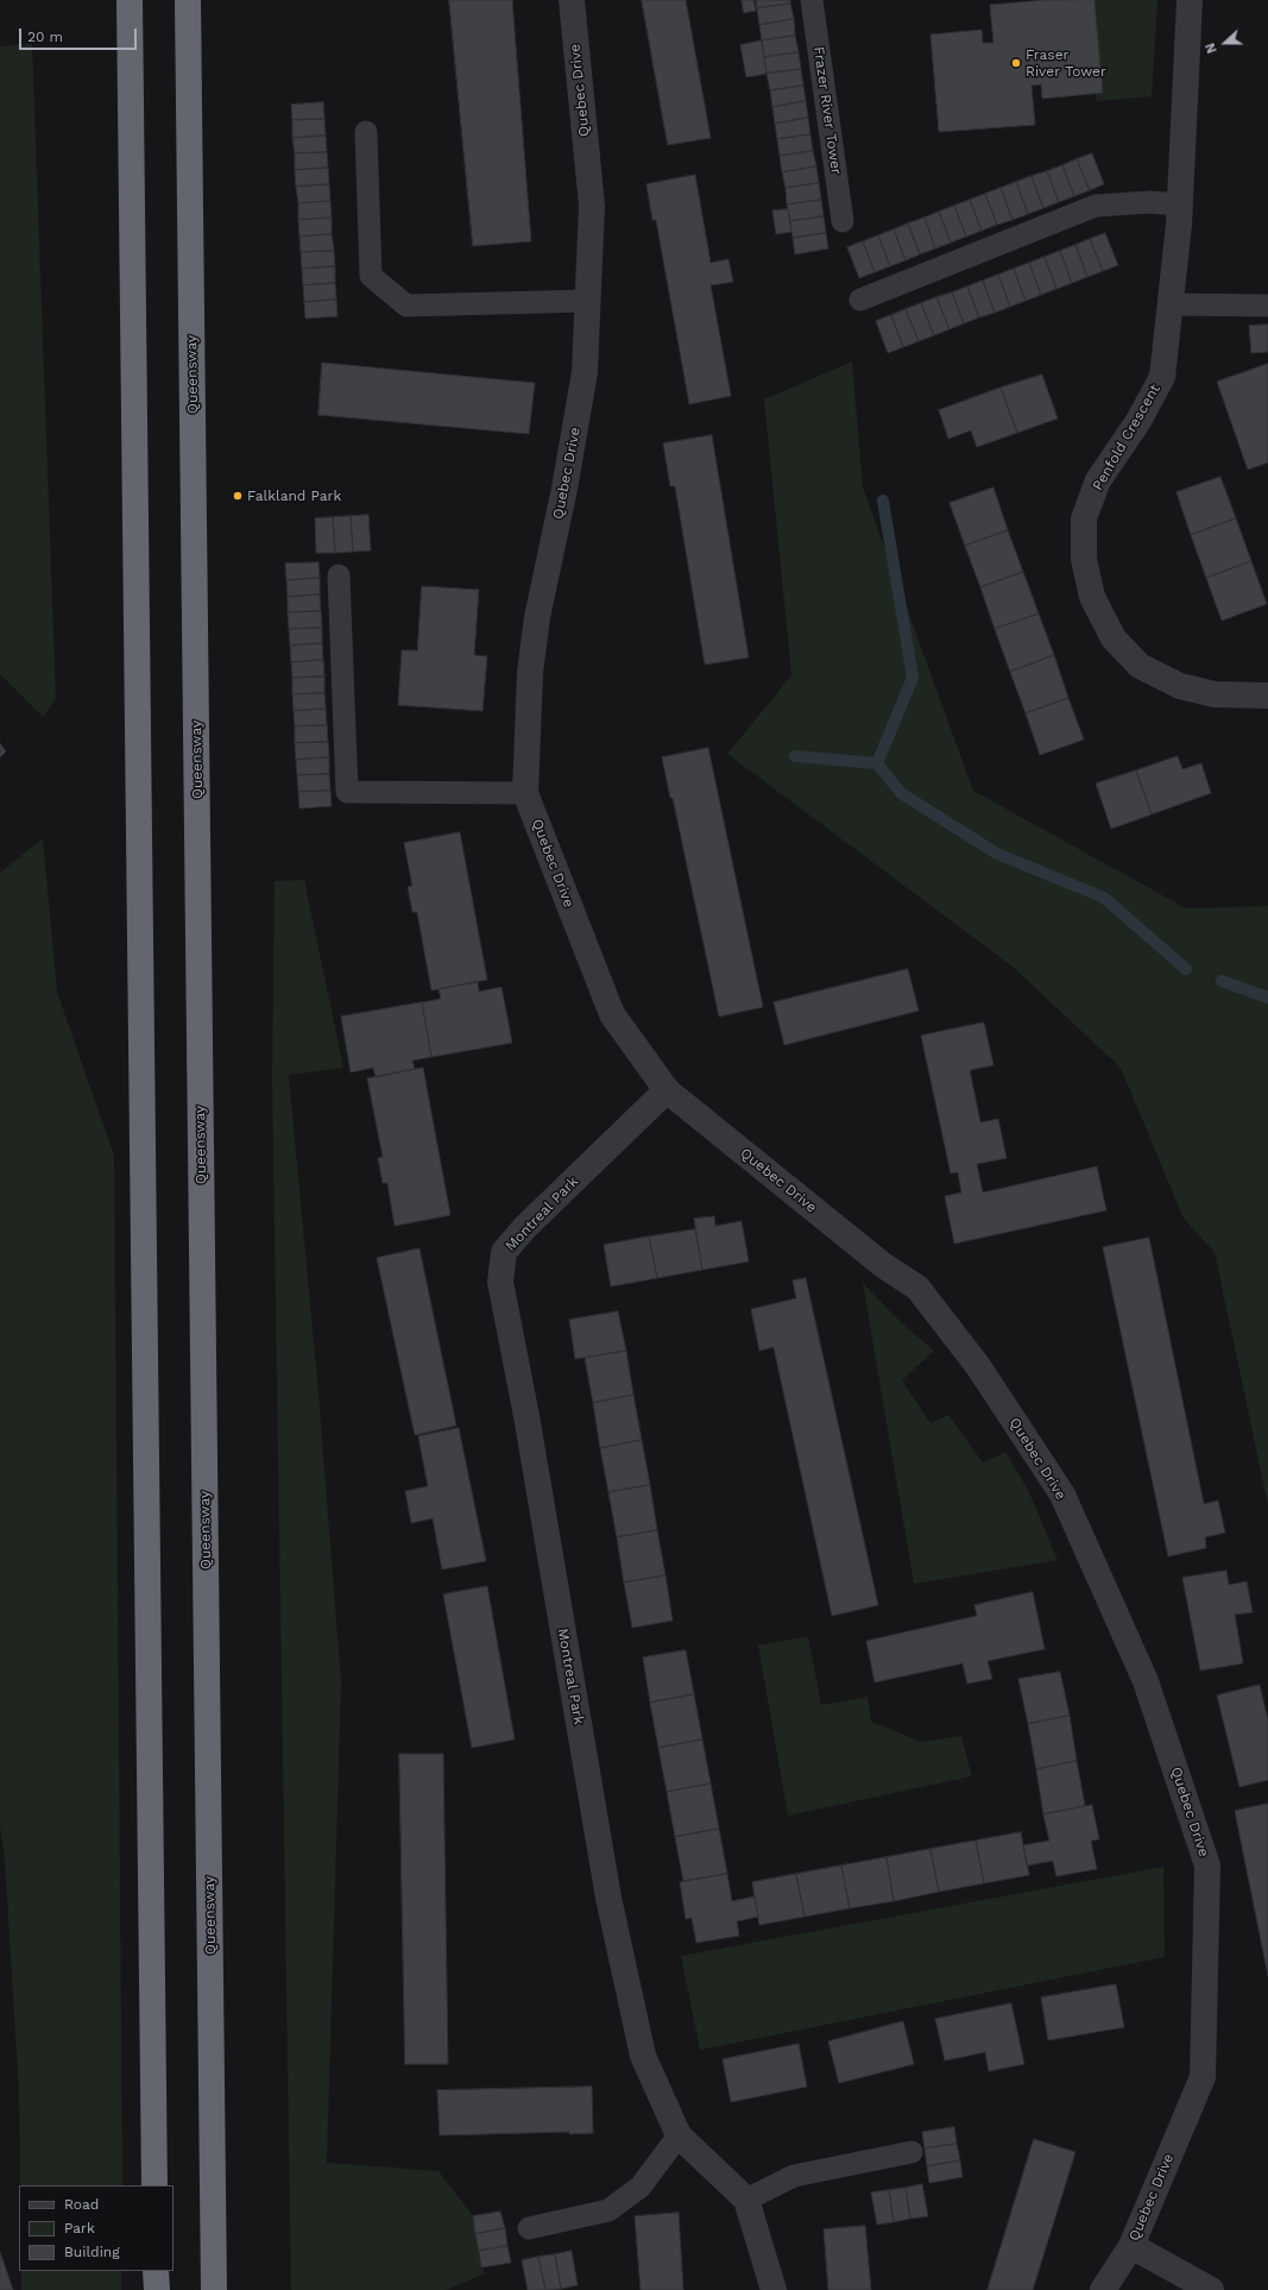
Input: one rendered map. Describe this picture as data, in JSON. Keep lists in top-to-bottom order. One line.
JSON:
{"streets":{"highway":["Queensway"],"street":["Quebec Drive","Penfold Crescent","Montreal Park"],"lane":["Frazer River Tower"]},"crossings":[["Quebec Drive","Montreal Park"]],"places":["Fraser River Tower","Falkland Park"],"legend":["Road","Park","Building"],"scale_bar":"20 m","north":"left"}
